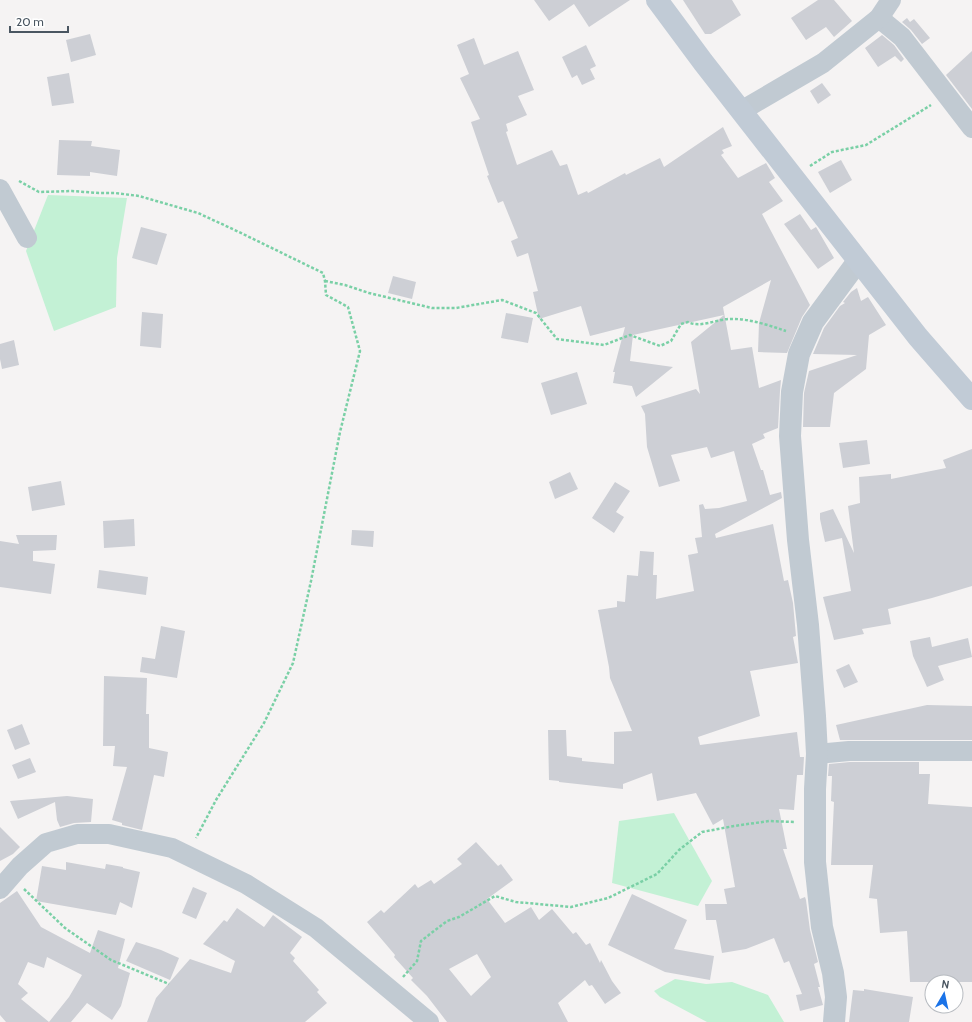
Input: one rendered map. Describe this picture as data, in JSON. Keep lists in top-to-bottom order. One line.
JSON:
{"scale_bar":"20 m","north":"top"}
